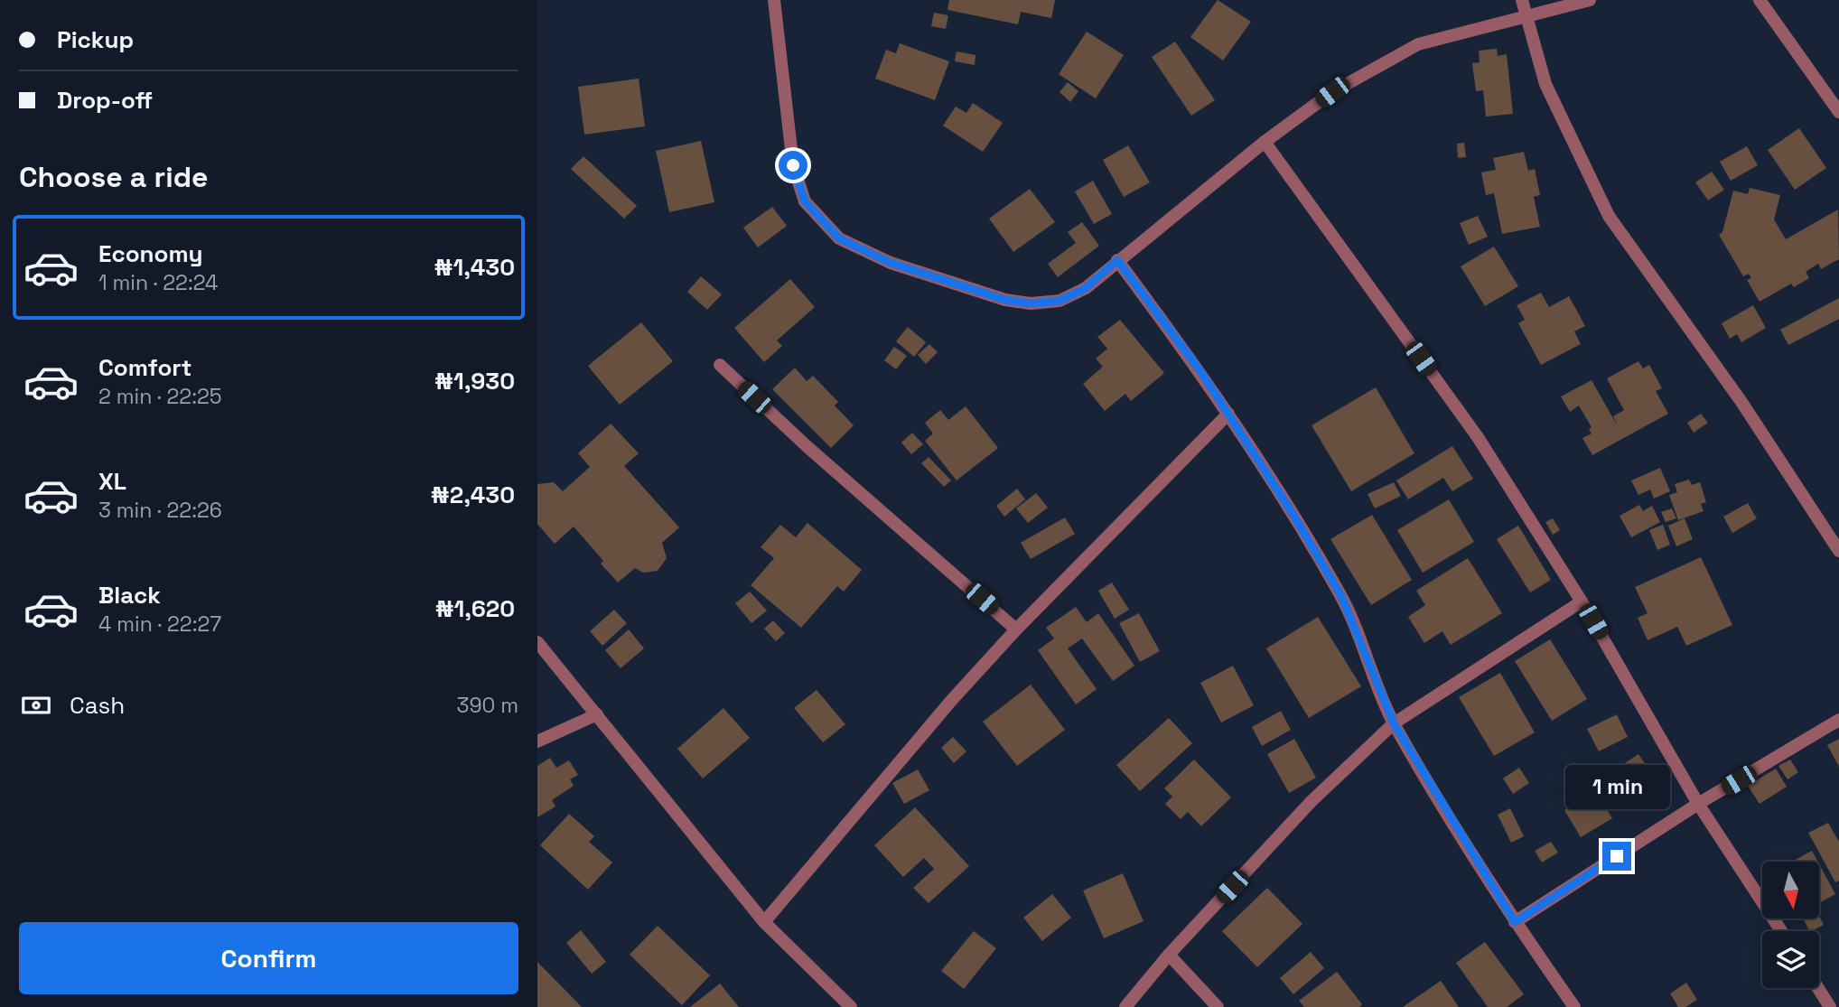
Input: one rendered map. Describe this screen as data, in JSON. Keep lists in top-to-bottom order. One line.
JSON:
{"north":"bottom","page":{"banner":["Pickup","Drop-off"],"heading":"Choose a ride","list":[{"name":"Economy","note":"1 min · 22:24","value":"₦1,430"},{"name":"Comfort","note":"2 min · 22:25","value":"₦1,930"},{"name":"XL","note":"3 min · 22:26","value":"₦2,430"},{"name":"Black","note":"4 min · 22:27","value":"₦1,620"}],"pay":["Cash","390 m"],"bubble":"1 min","buttons":"Confirm"}}
